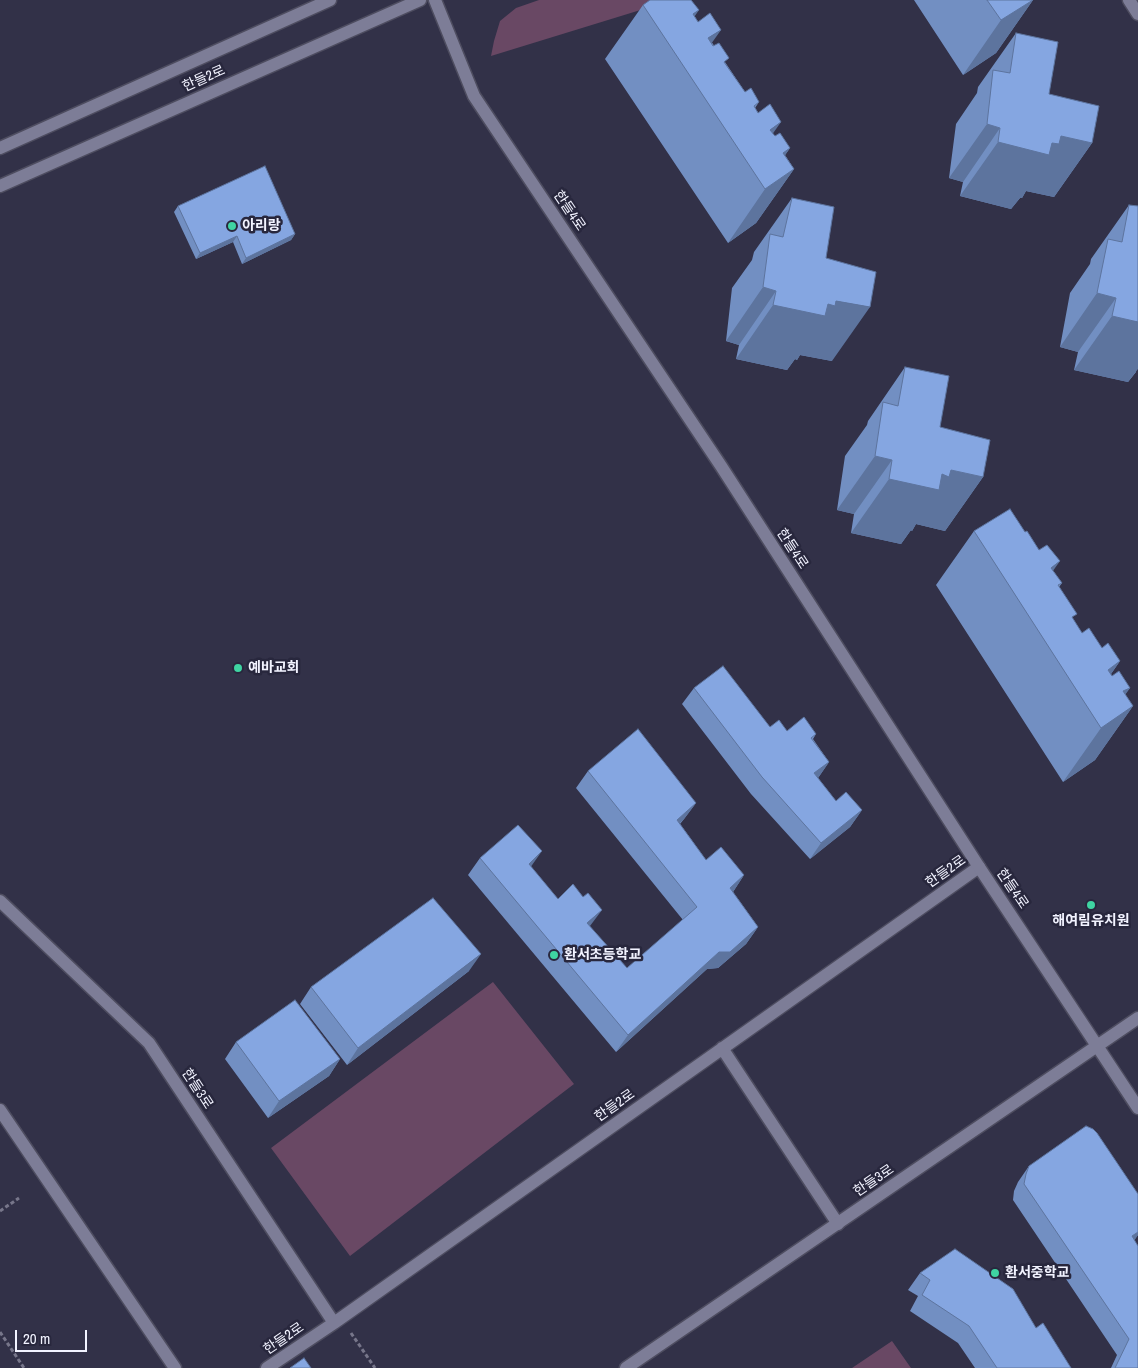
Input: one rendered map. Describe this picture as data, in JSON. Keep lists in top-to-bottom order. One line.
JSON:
{"streets":{"street":["한들2로","한들4로","한들3로"]},"crossings":[["한들2로","한들4로"],["한들2로","한들3로"],["한들4로","한들3로"]],"places":["아리랑","예바교회","해여림유치원","환서초등학교","환서중학교"],"scale_bar":"20 m"}
